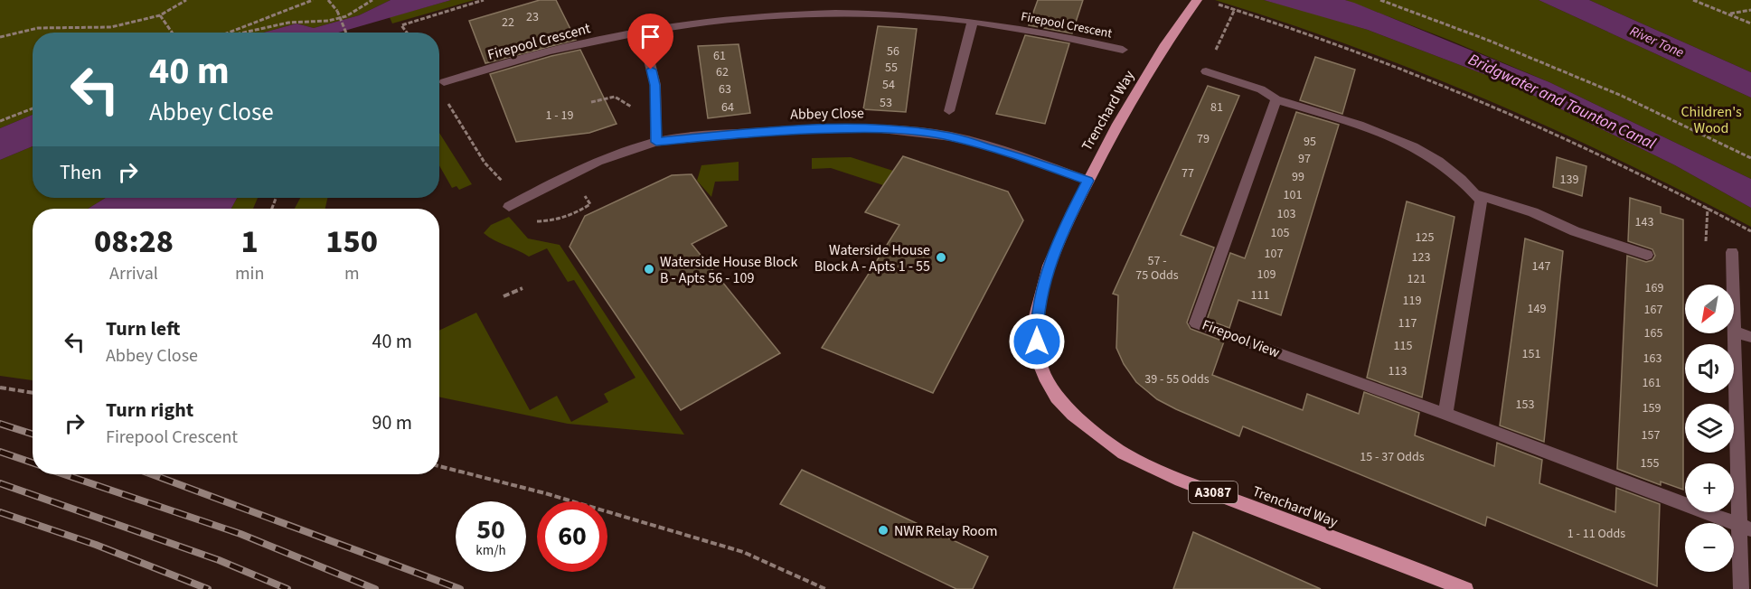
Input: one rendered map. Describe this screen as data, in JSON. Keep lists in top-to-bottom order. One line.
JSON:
{"streets":{"main road":["Trenchard Way","A3087"],"street":["Firepool Crescent","Abbey Close","Firepool View"]},"crossings":[["Trenchard Way","Abbey Close"]],"water":["River Tone","Bridgwater and Taunton Canal"],"parks":["Children's Wood"],"places":["Waterside House Block A - Apts 1 - 55","Waterside House Block B - Apts 56 - 109","NWR Relay Room"],"house_numbers":["23","22","56","61","55","62","54","63","53","64","81","1 - 19","79","95","97","77","99","139","101","103","143","105","125","107","123","57 - 75 Odds","147","109","121","169","111","119","149","167","117","165","115","151","163","113","39 - 55 Odds","161","153","159","157","15 - 37 Odds","155","1 - 11 Odds"],"north":"bottom left","page":{"turn":["40 m","Abbey Close"],"then":"Then","eta":["08:28","Arrival","1","min","150","m"],"map_buttons":["+","−"],"list":[{"name":"Turn left","note":"Abbey Close","value":"40 m"},{"name":"Turn right","note":"Firepool Crescent","value":"90 m"}],"speed":"50 km/h","limit":"60"}}
